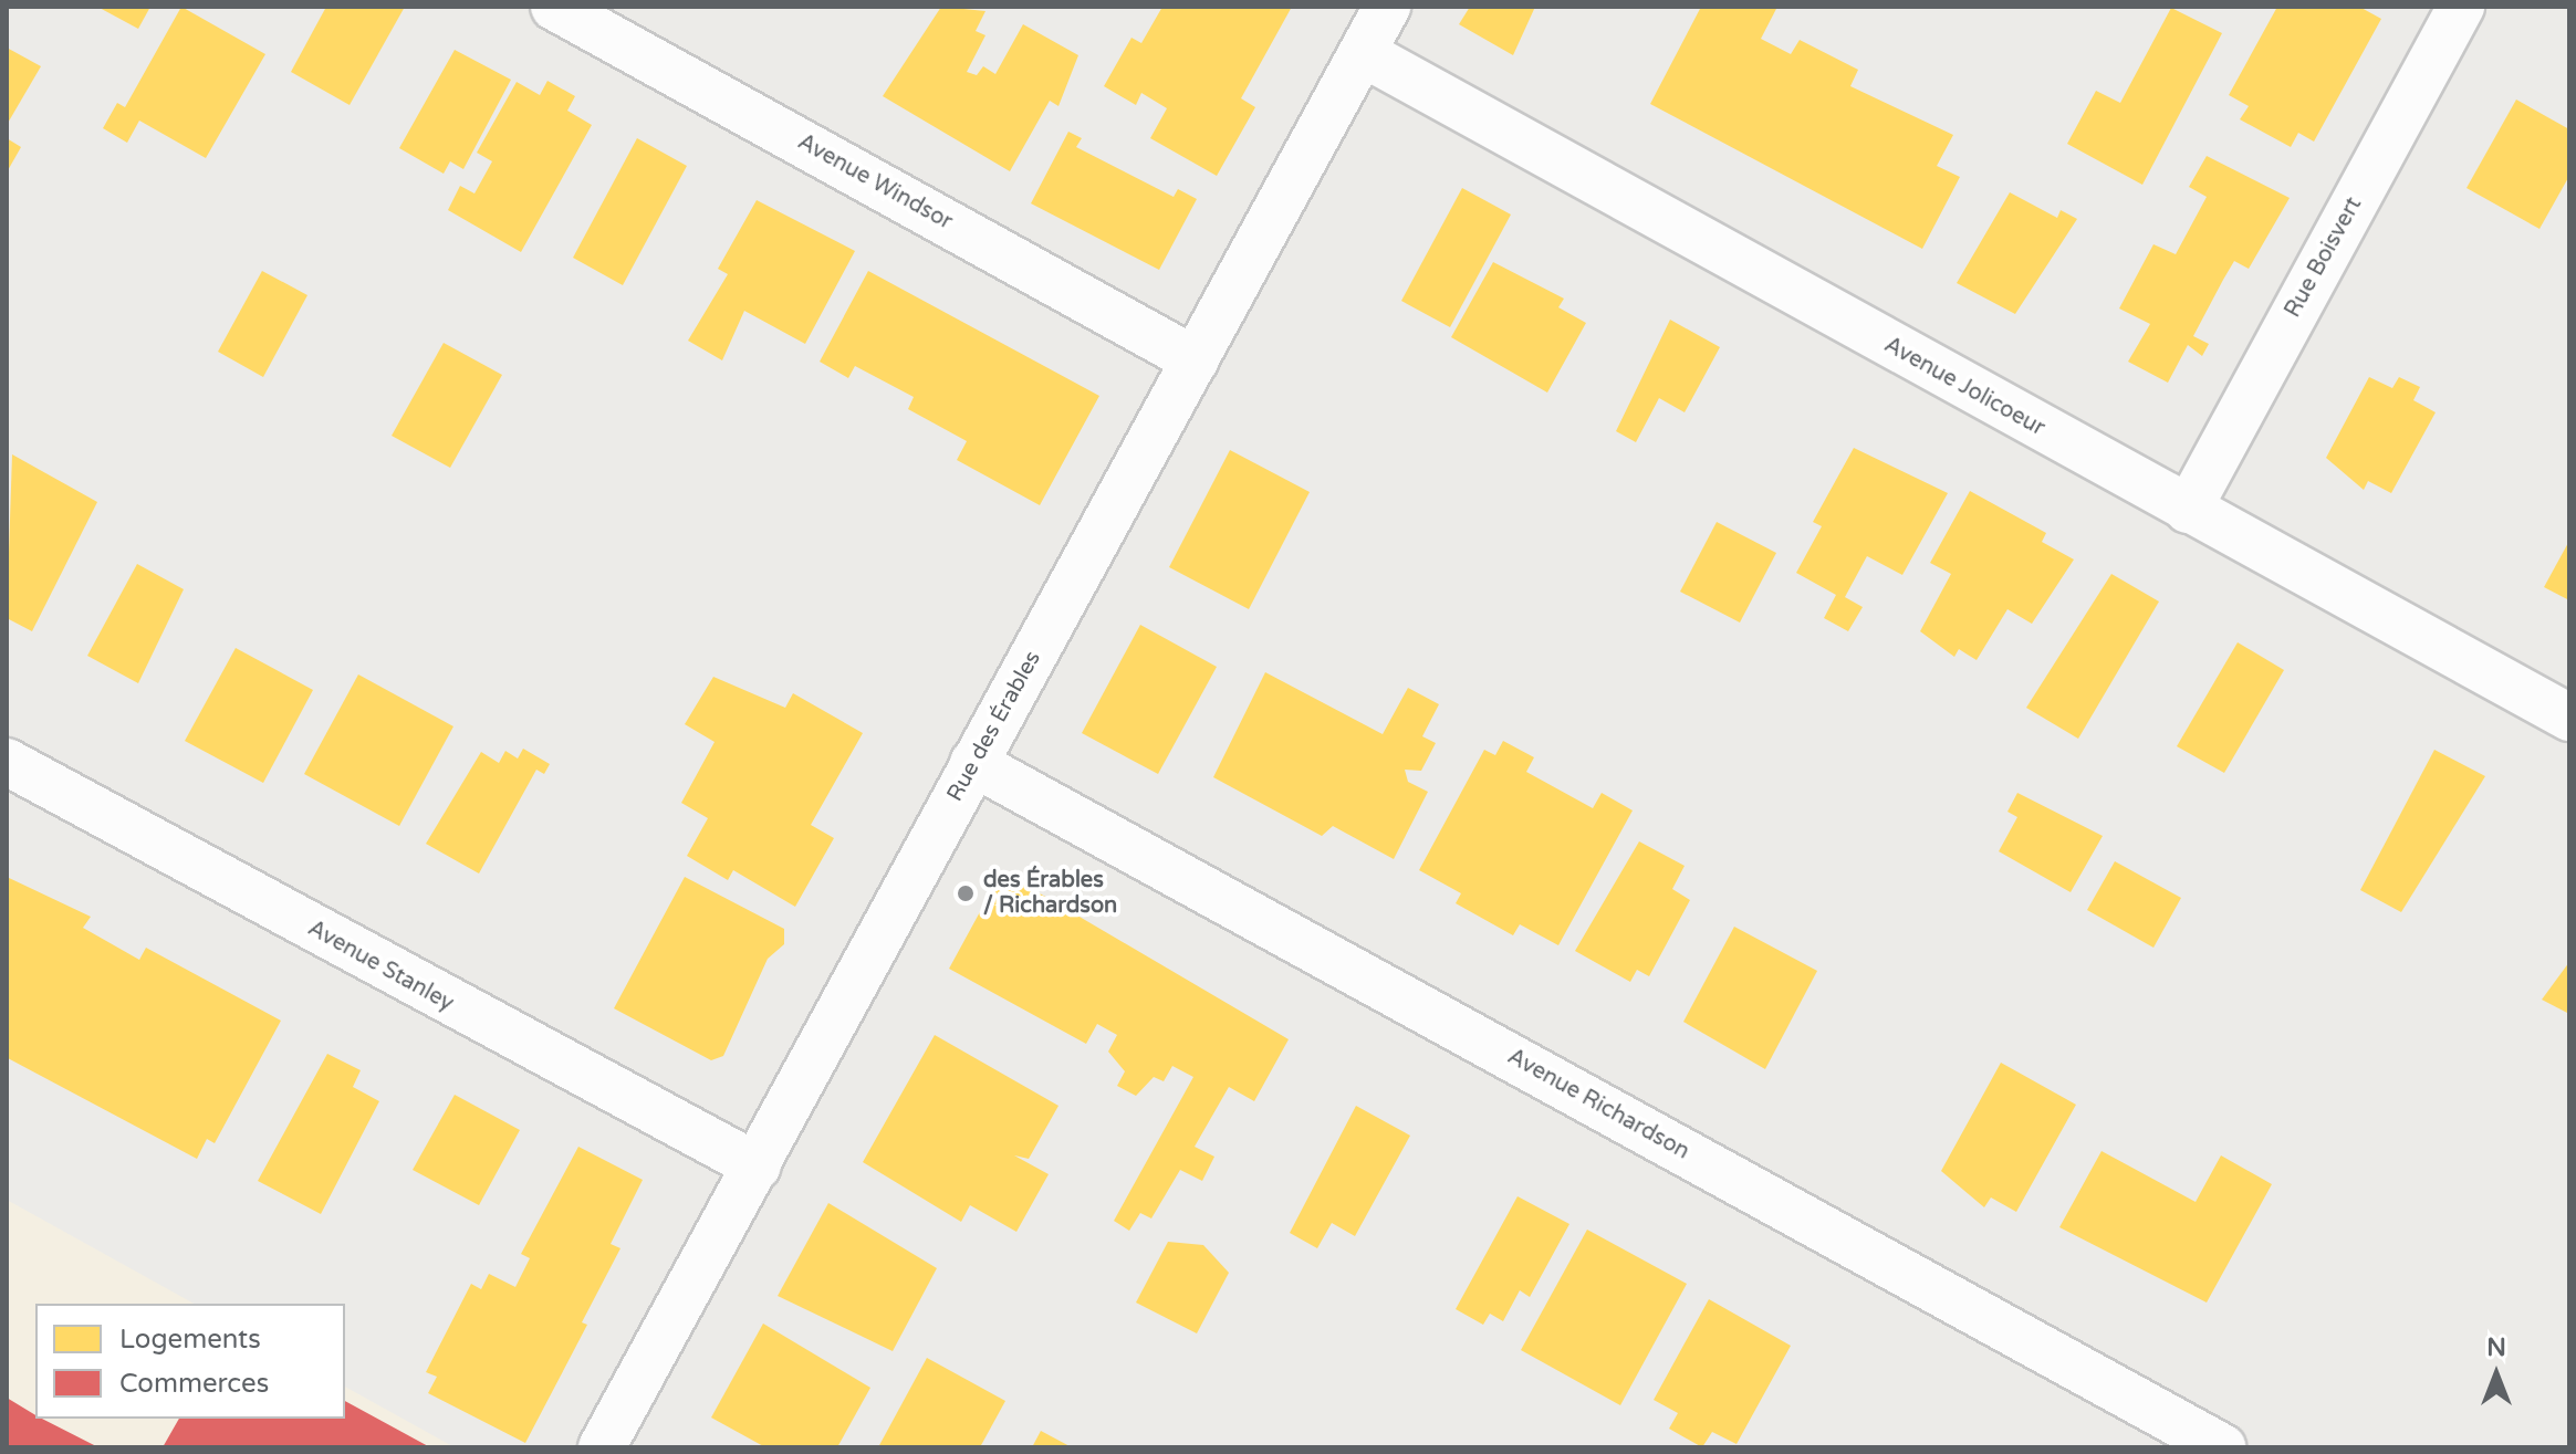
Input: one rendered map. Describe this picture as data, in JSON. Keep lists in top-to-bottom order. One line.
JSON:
{"streets":{"street":["Avenue Windsor","Rue Boisvert","Avenue Jolicoeur","Rue des Érables","Avenue Stanley","Avenue Richardson"]},"crossings":[["Avenue Windsor","Rue des Érables"],["Rue Boisvert","Avenue Jolicoeur"],["Avenue Jolicoeur","Rue des Érables"],["Rue des Érables","Avenue Stanley"],["Rue des Érables","Avenue Richardson"]],"places":["des Érables / Richardson"],"legend":["Logements","Commerces"],"north":"top"}
